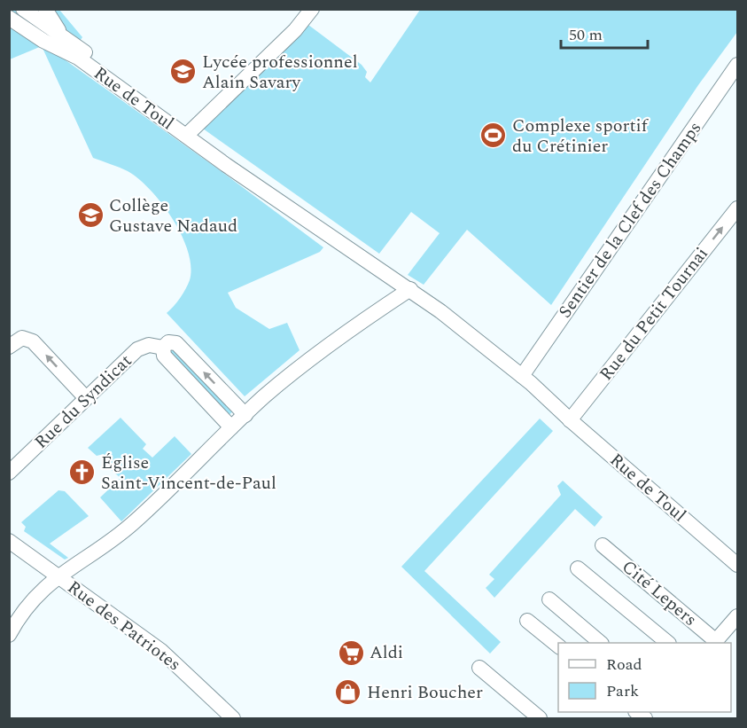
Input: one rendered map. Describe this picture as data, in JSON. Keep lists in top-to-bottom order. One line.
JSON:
{"streets":{"street":["Rue de Toul","Sentier de la Clef des Champs","Rue du Petit Tournai","Rue du Syndicat","Cité Lepers","Rue des Patriotes"]},"crossings":[["Rue de Toul","Sentier de la Clef des Champs"],["Rue de Toul","Rue du Petit Tournai"]],"one_way":["Rue du Petit Tournai"],"places":{"school or university":["Lycée professionnel Alain Savary","Collège Gustave Nadaud"],"sports":["Complexe sportif du Crétinier"],"church":["Église Saint-Vincent-de-Paul"],"supermarket":["Aldi"],"shop":["Henri Boucher"]},"legend":["Road","Park"],"scale_bar":"50 m"}
